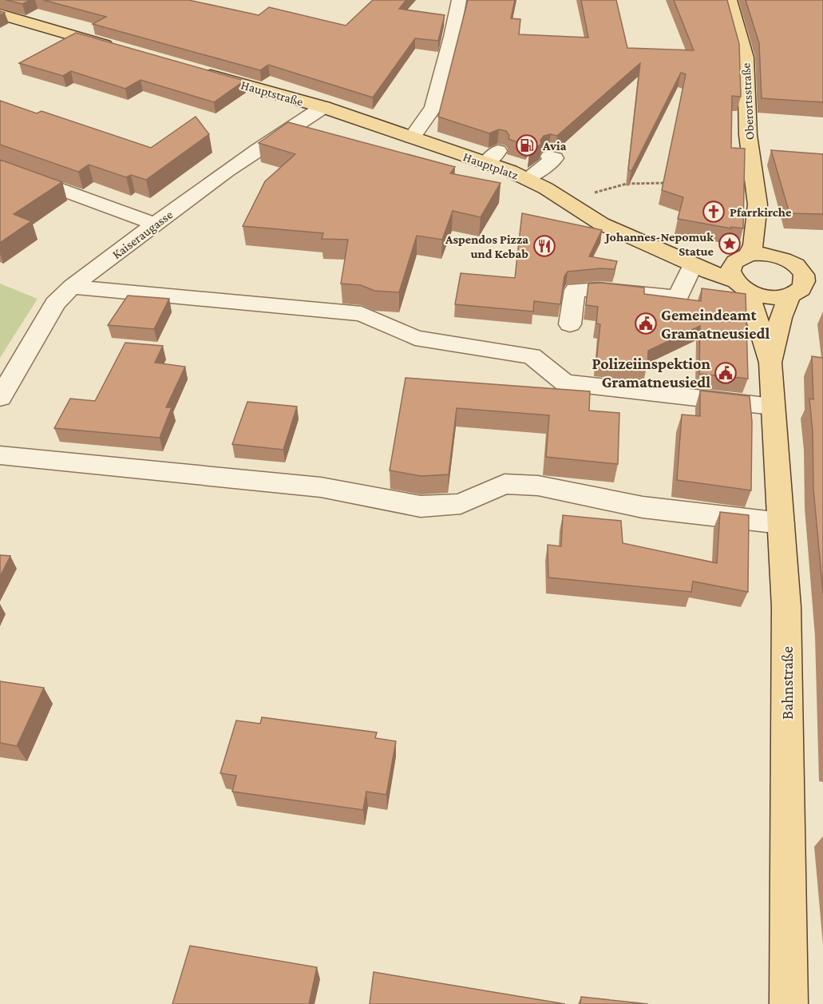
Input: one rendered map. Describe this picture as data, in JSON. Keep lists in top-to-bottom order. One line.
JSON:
{"streets":{"main road":["Hauptstraße","Oberortsstraße","Hauptplatz","Bahnstraße"],"street":["Kaiseraugasse"]},"crossings":[["Hauptstraße","Hauptplatz"],["Hauptstraße","Kaiseraugasse"],["Oberortsstraße","Hauptplatz"],["Oberortsstraße","Bahnstraße"],["Hauptplatz","Kaiseraugasse"],["Hauptplatz","Bahnstraße"]],"places":{"fuel station":["Avia"],"church":["Pfarrkirche"],"place":["Johannes-Nepomuk Statue"],"restaurant":["Aspendos Pizza und Kebab"],"public building":["Gemeindeamt Gramatneusiedl","Polizeiinspektion Gramatneusiedl"]}}
